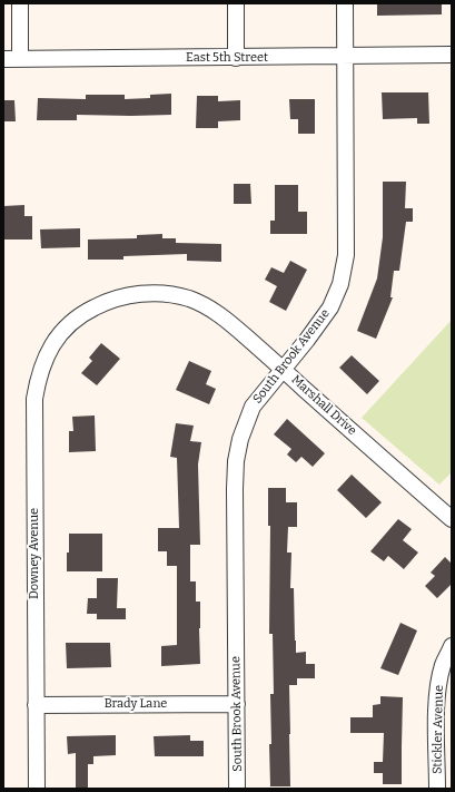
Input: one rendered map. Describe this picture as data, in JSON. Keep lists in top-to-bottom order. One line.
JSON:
{"streets":{"street":["East 5th Street","South Brook Avenue","Marshall Drive","Downey Avenue","Brady Lane","Stickler Avenue"]},"crossings":[["East 5th Street","South Brook Avenue"],["South Brook Avenue","Marshall Drive"],["South Brook Avenue","Brady Lane"],["Marshall Drive","Downey Avenue"],["Downey Avenue","Brady Lane"]]}
